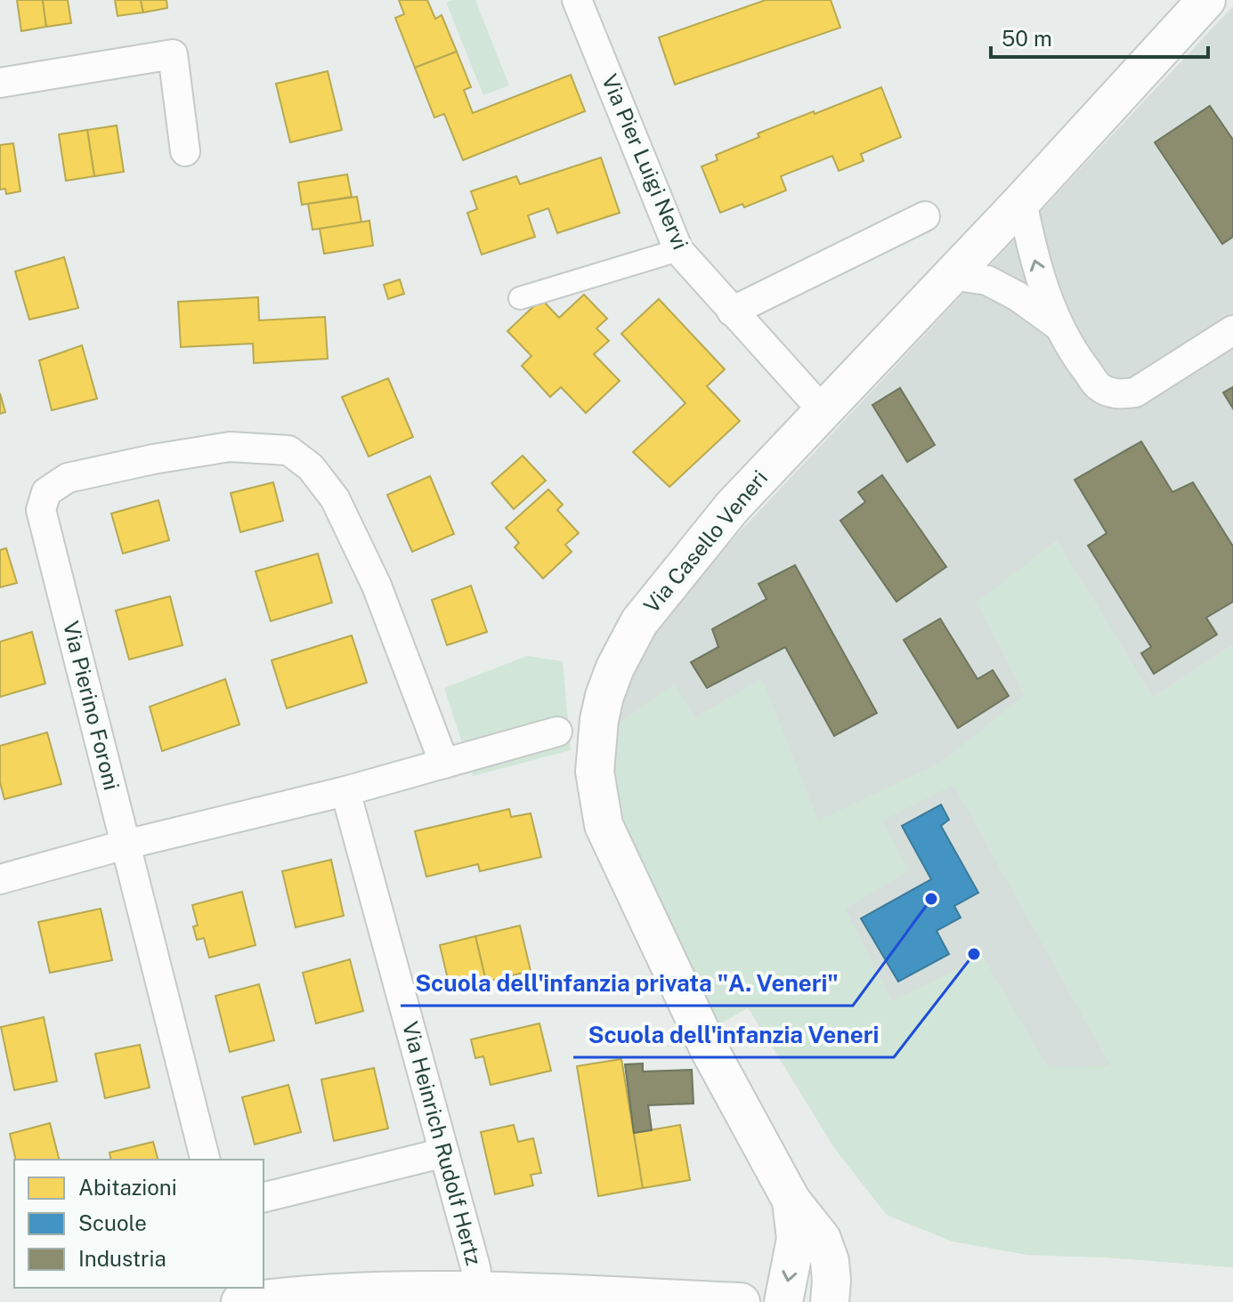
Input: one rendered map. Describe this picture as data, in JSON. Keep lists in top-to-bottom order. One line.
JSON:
{"streets":{"street":["Via Pier Luigi Nervi","Via Casello Veneri","Via Pierino Foroni","Via Heinrich Rudolf Hertz"]},"crossings":[["Via Pier Luigi Nervi","Via Casello Veneri"]],"places":["Scuola dell'infanzia privata \"A. Veneri\"","Scuola dell'infanzia Veneri"],"legend":["Abitazioni","Scuole","Industria"],"scale_bar":"50 m"}
